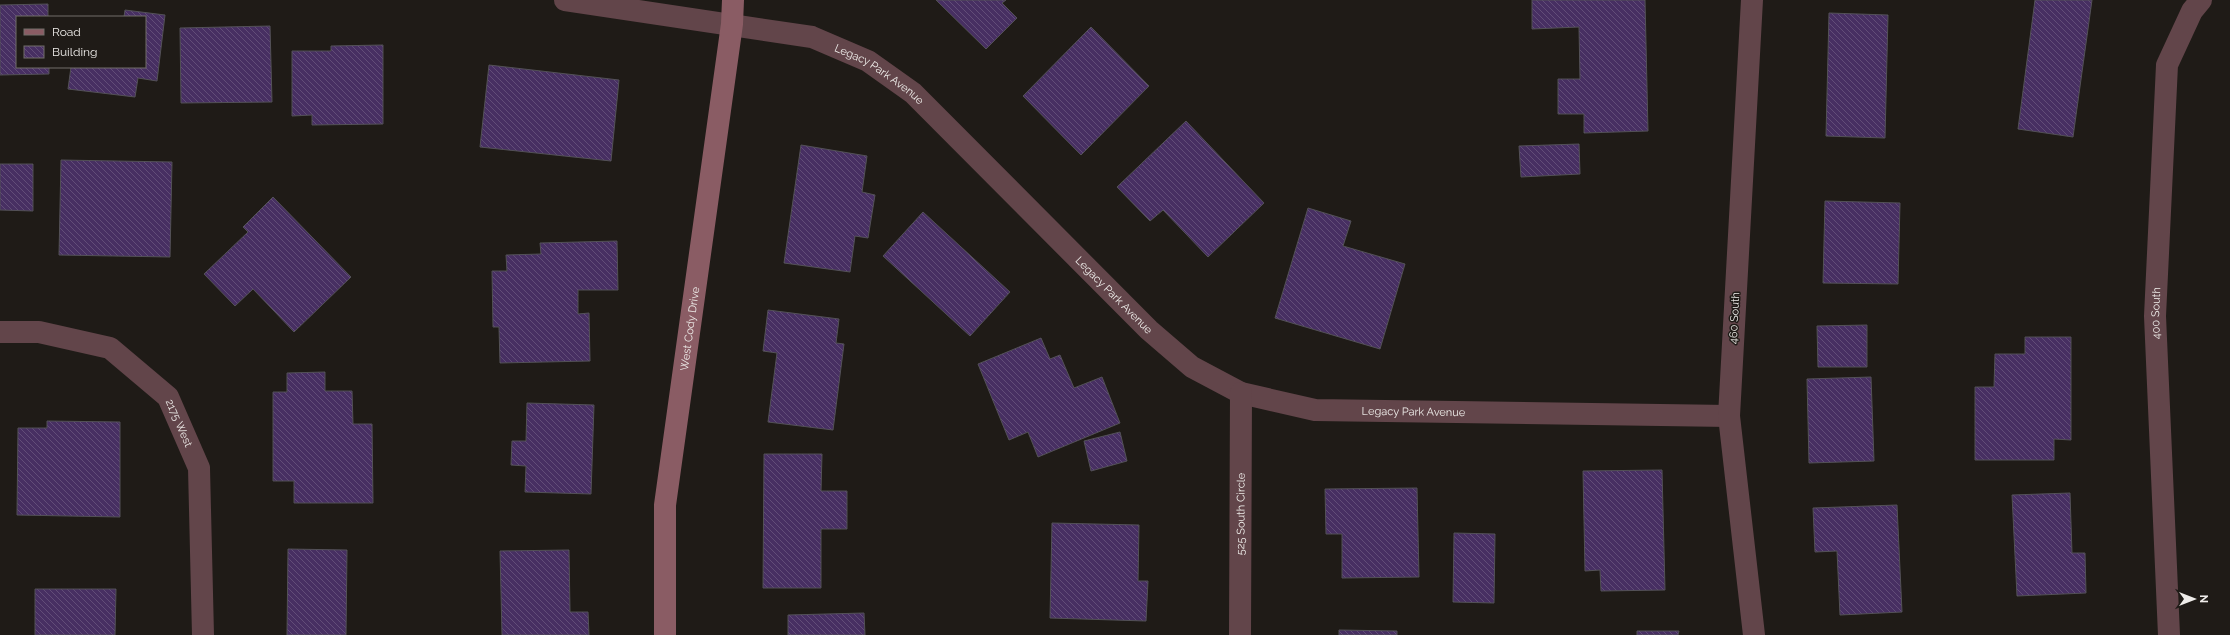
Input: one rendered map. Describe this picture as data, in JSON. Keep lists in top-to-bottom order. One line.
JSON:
{"streets":{"street":["Legacy Park Avenue","400 South","460 South","West Cody Drive","2175 West","525 South Circle"]},"crossings":[["Legacy Park Avenue","460 South"],["Legacy Park Avenue","West Cody Drive"],["Legacy Park Avenue","525 South Circle"]],"legend":["Road","Building"],"north":"right"}
